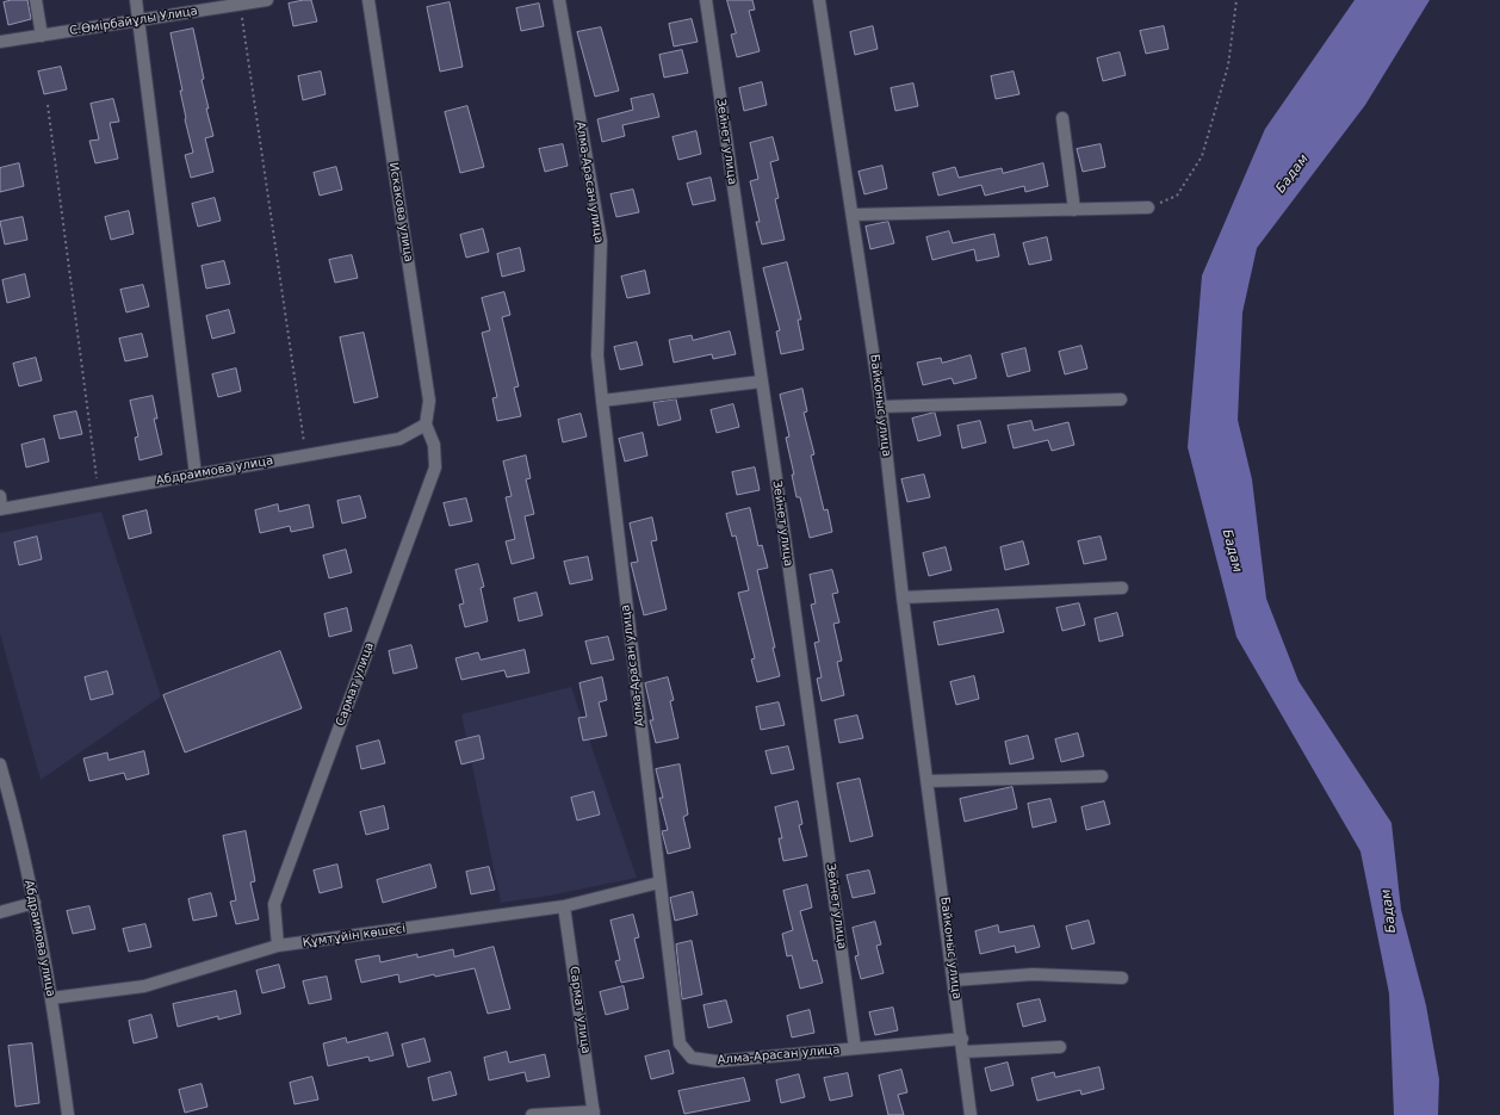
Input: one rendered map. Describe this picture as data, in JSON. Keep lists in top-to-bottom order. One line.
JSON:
{"streets":{"street":["С.Өмірбайұлы Улица","Зейнет улица","Алма-Арасан улица","Искакова улица","Байконыс улица","Абдраимова улица","Сармат улица","Құмтұйiн көшесі"]},"crossings":[["Зейнет улица","Алма-Арасан улица"],["Алма-Арасан улица","Байконыс улица"],["Алма-Арасан улица","Құмтұйiн көшесі"],["Искакова улица","Абдраимова улица"],["Искакова улица","Сармат улица"],["Абдраимова улица","Сармат улица"],["Абдраимова улица","Құмтұйiн көшесі"],["Сармат улица","Құмтұйiн көшесі"]],"water":["Бадам"]}
